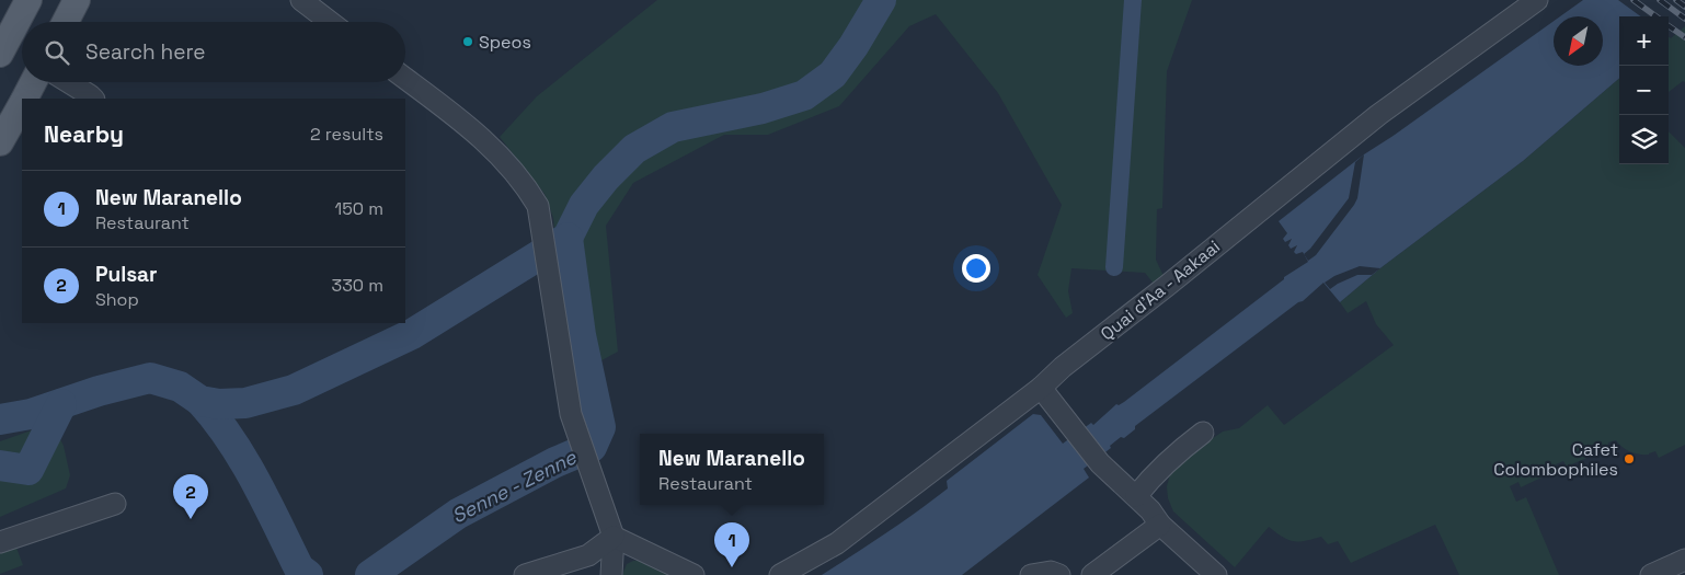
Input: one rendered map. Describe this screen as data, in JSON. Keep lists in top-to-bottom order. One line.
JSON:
{"streets":{"street":["Quai d'Aa - Aakaai"]},"water":["Senne - Zenne"],"places":["Speos","Cafet Colombophiles"],"north":"bottom left","page":{"map_buttons":["+","−"],"search":"Search here","heading":["Nearby","2 results"],"list":[{"mark":"1","name":"New Maranello","note":"Restaurant","value":"150 m"},{"mark":"2","name":"Pulsar","note":"Shop","value":"330 m"}],"popup":["New Maranello","Restaurant"],"pins":["2","1"]}}
